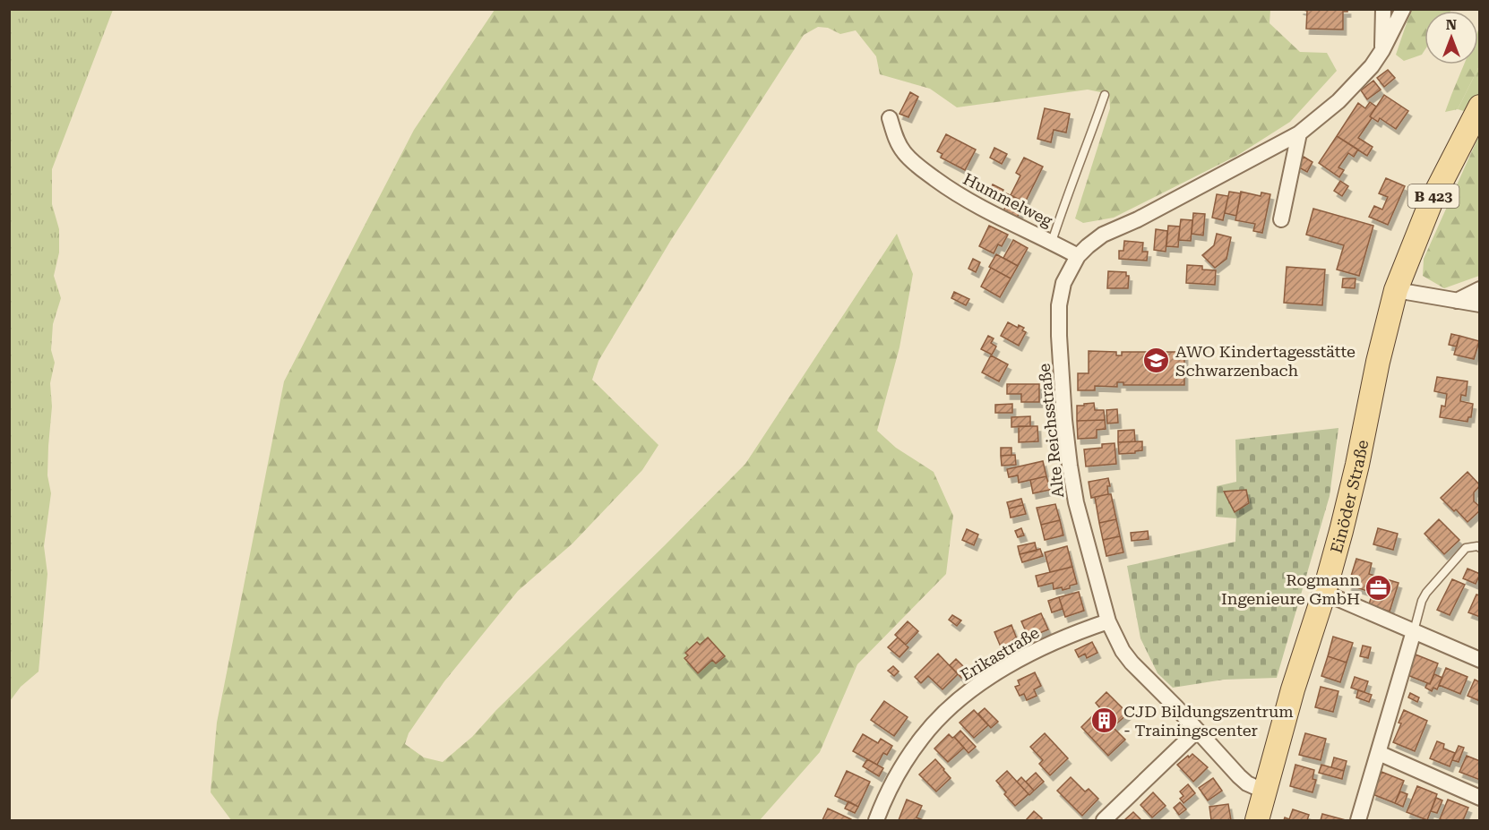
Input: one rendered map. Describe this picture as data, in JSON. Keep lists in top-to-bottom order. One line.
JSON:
{"streets":{"main road":["B 423","Einöder Straße"],"street":["Hummelweg","Alte Reichsstraße","Erikastraße"]},"crossings":[["B 423","Einöder Straße"],["Hummelweg","Alte Reichsstraße"],["Alte Reichsstraße","Einöder Straße"],["Alte Reichsstraße","Erikastraße"]],"places":{"school or university":["AWO Kindertagesstätte Schwarzenbach"],"office":["Rogmann Ingenieure GmbH"],"building":["CJD Bildungszentrum - Trainingscenter"]},"north":"top"}
